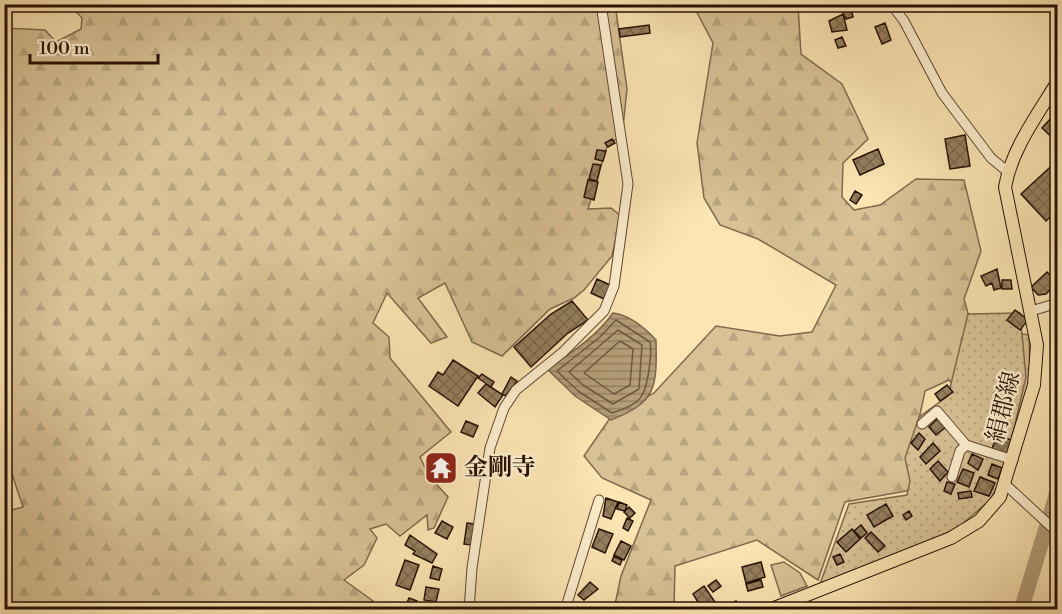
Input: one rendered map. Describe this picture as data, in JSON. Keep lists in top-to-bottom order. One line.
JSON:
{"streets":{"main road":["絹郡線"]},"places":{"temple":["金剛寺"]},"scale_bar":"100 m"}
